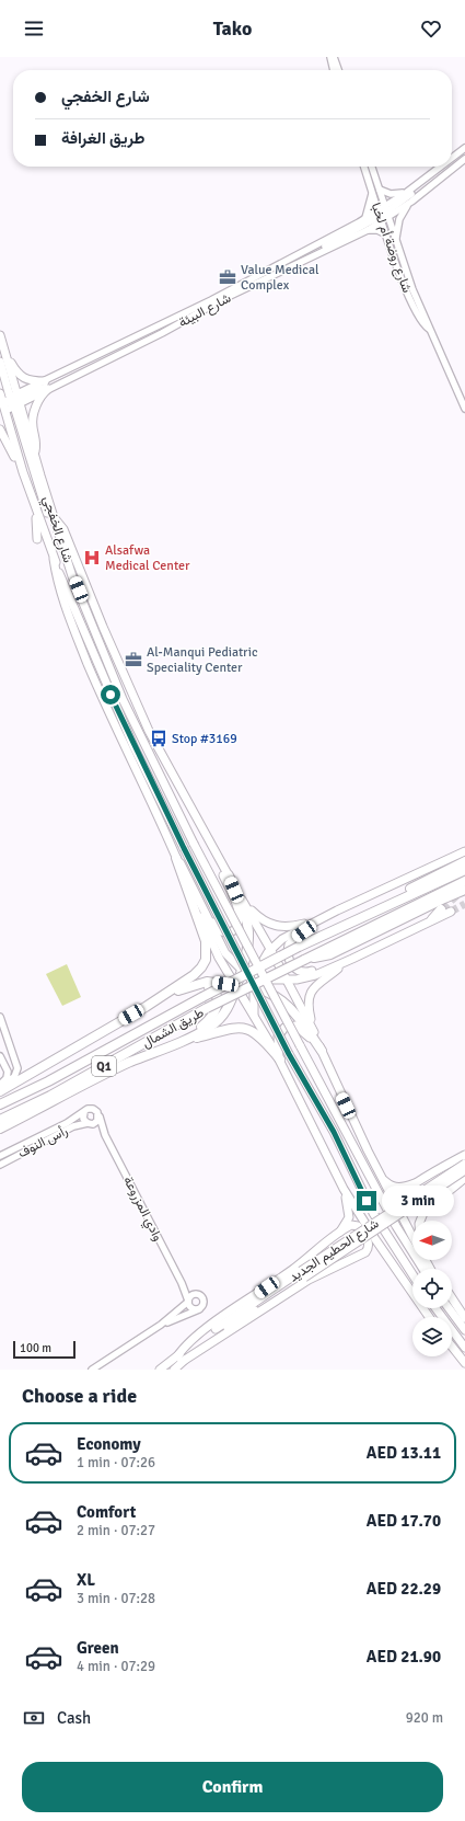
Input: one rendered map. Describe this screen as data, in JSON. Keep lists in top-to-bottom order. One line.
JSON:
{"streets":{"highway":["طريق الشمال","Q1"],"main road":["شارع الخفجي","شارع الحطيم الجديد"],"street":["شارع روضة أم لخبا","شارع البيئة","رأس النوف","وادي المزروعة"]},"crossings":[["شارع روضة أم لخبا","شارع البيئة"],["شارع البيئة","شارع الخفجي"],["رأس النوف","وادي المزروعة"]],"places":{"office":["Value Medical Complex","Al-Manqui Pediatric Speciality Center"],"hospital":["Alsafwa Medical Center"],"bus stop":["Stop #3169"]},"scale_bar":"100 m","north":"left","page":{"header":"Tako","banner":["شارع الخفجي","طريق الغرافة"],"bubble":"3 min","scale":"100 m","heading":"Choose a ride","list":[{"name":"Economy","note":"1 min · 07:26","value":"AED 13.11"},{"name":"Comfort","note":"2 min · 07:27","value":"AED 17.70"},{"name":"XL","note":"3 min · 07:28","value":"AED 22.29"},{"name":"Green","note":"4 min · 07:29","value":"AED 21.90"}],"pay":["Cash","920 m"],"buttons":"Confirm"}}
